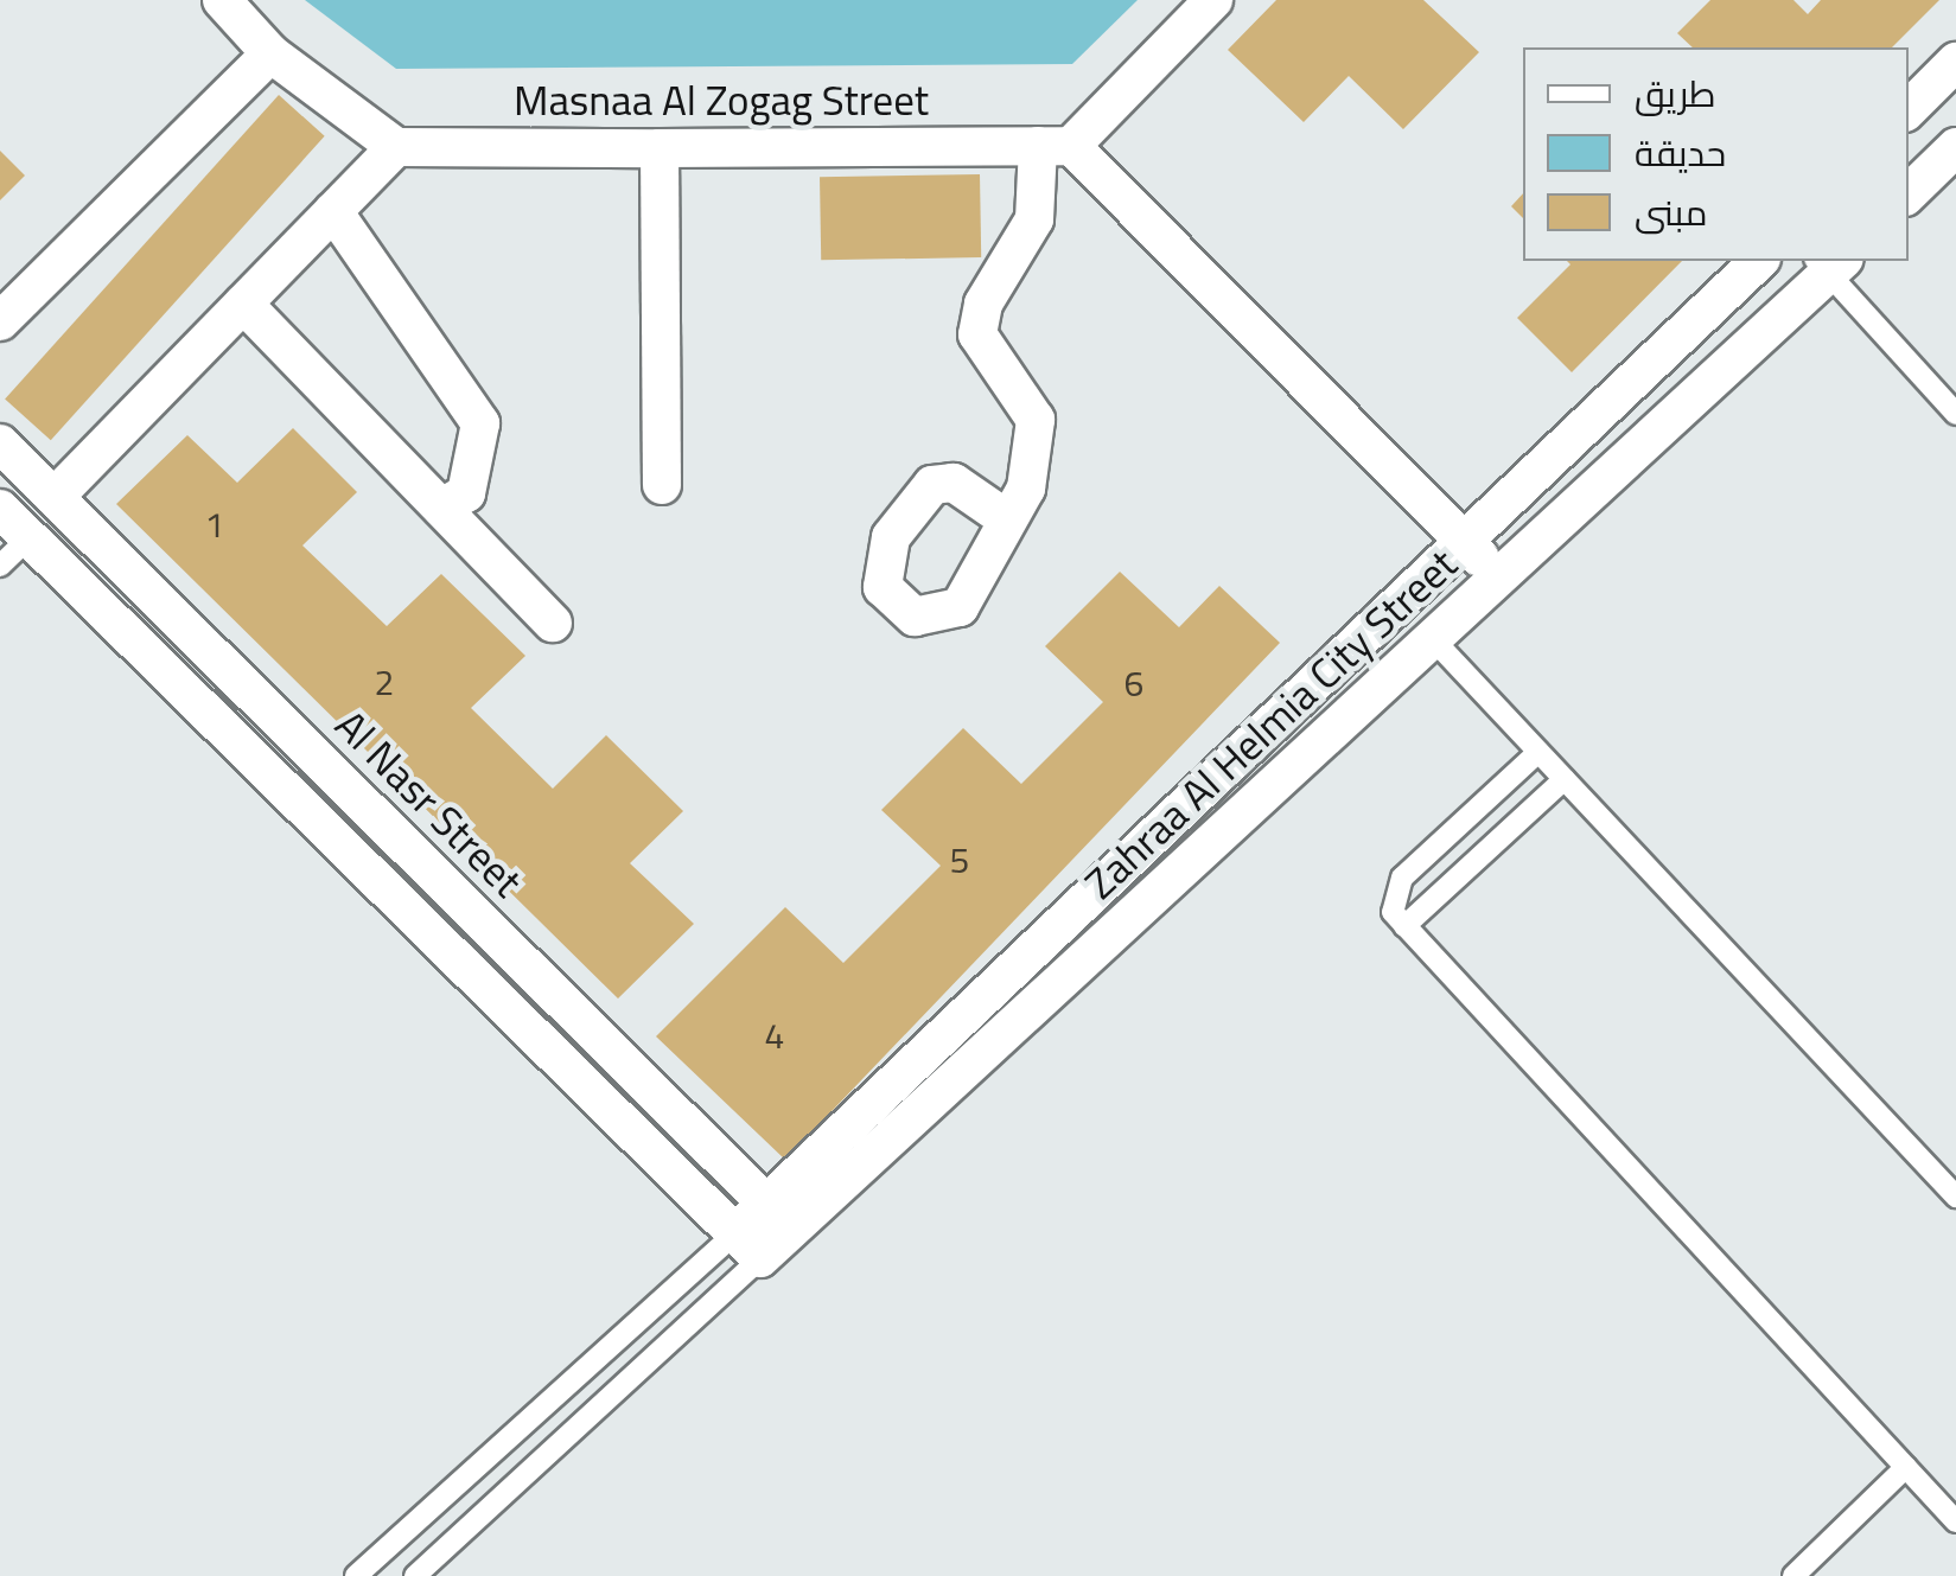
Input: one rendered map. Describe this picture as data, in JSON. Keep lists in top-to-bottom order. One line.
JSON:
{"streets":{"street":["Masnaa Al Zogag Street","Zahraa Al Helmia City Street","Al Nasr Street"]},"crossings":[["Zahraa Al Helmia City Street","Al Nasr Street"]],"house_numbers":["1","2","6","5","4"],"legend":["طريق","حديقة","مبنى"]}
